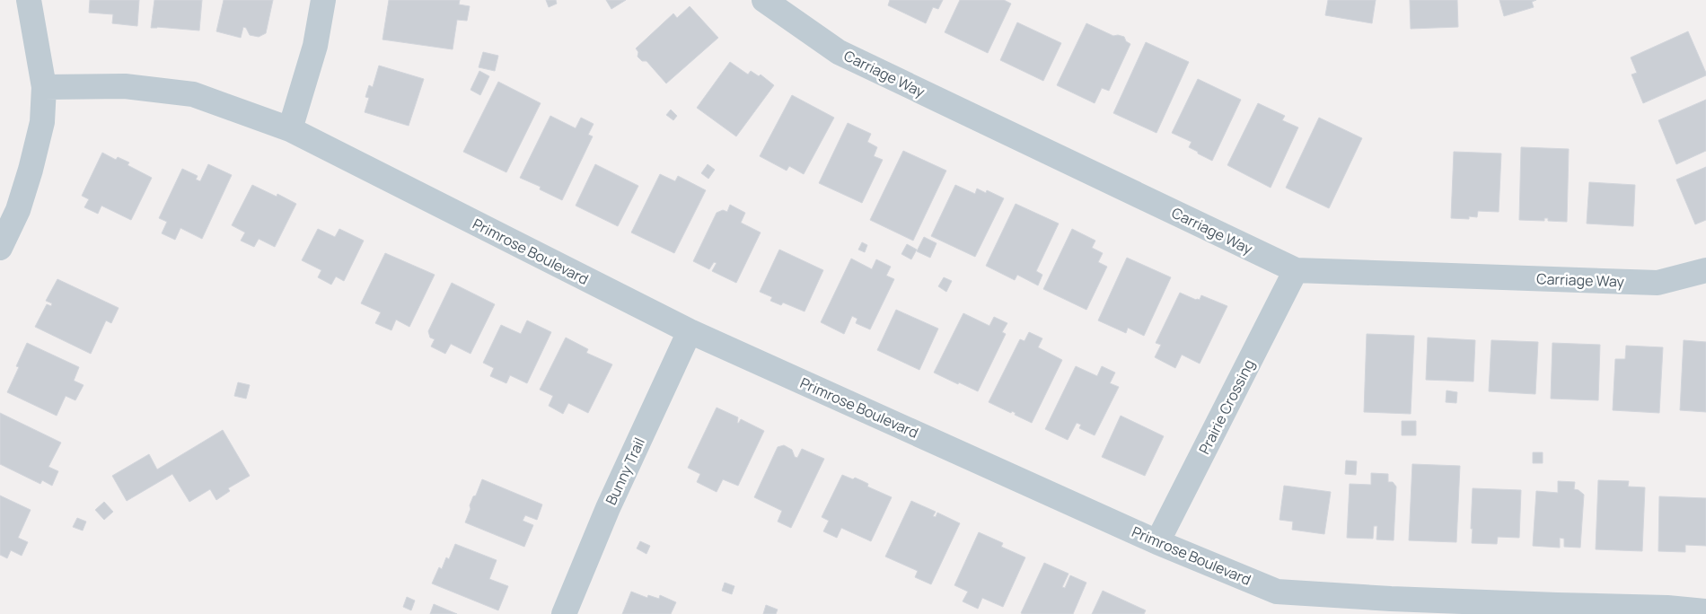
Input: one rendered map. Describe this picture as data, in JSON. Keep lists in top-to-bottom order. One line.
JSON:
{"streets":{"street":["Carriage Way","Primrose Boulevard","Prairie Crossing","Bunny Trail"]},"crossings":[["Carriage Way","Prairie Crossing"],["Primrose Boulevard","Prairie Crossing"],["Primrose Boulevard","Bunny Trail"]]}
